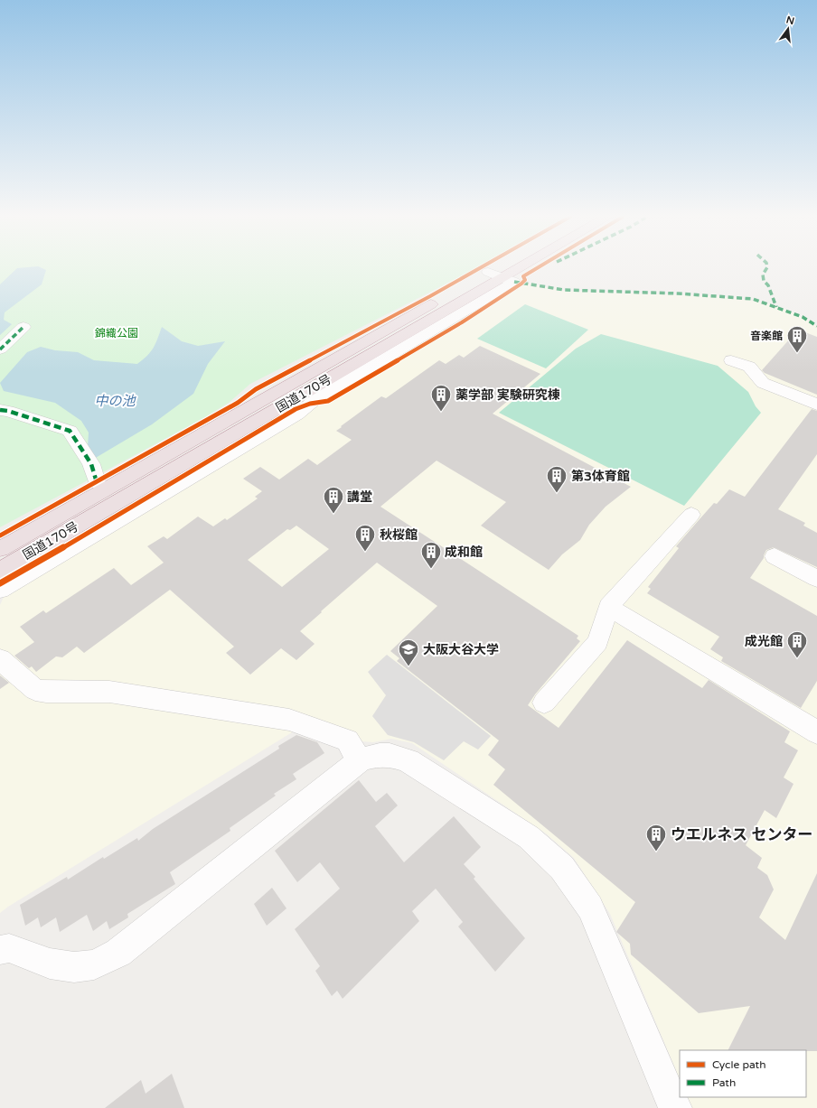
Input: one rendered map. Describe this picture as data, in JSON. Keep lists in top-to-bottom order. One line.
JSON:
{"streets":{"highway":["国道170号"]},"water":["中の池"],"parks":["錦織公園"],"places":{"building":["音楽館","薬学部 実験研究棟","第3体育館","講堂","秋桜館","成和館","成光館","ウエルネス センター"],"school or university":["大阪大谷大学"]},"legend":["Cycle path","Path"],"north":"top"}
